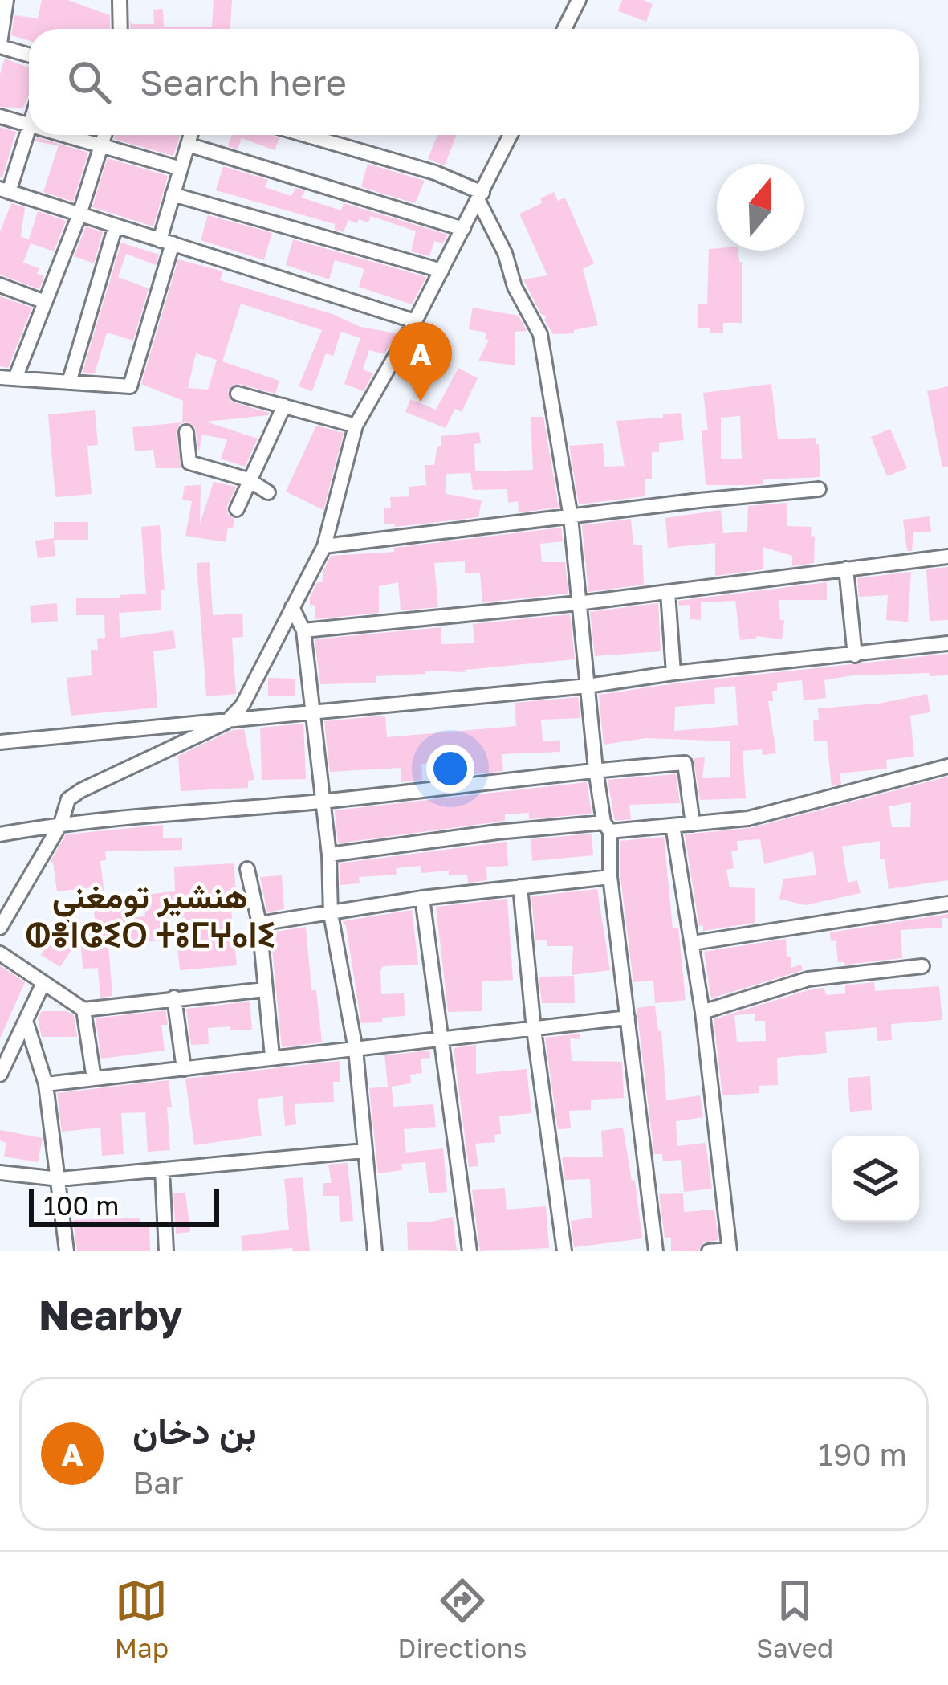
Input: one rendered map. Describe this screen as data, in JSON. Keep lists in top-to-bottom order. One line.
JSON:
{"districts":["هنشير تومغني ⵀⴻⵏⵛⵉⵔ ⵜⵓⵎⵖⴰⵏⵉ"],"scale_bar":"100 m","north":"top","page":{"search":"Search here","pins":"A","scale":"100 m","heading":"Nearby","list":[{"mark":"A","name":"بن دخان","note":"Bar","value":"190 m"}],"nav":["Map","Directions","Saved"]}}
